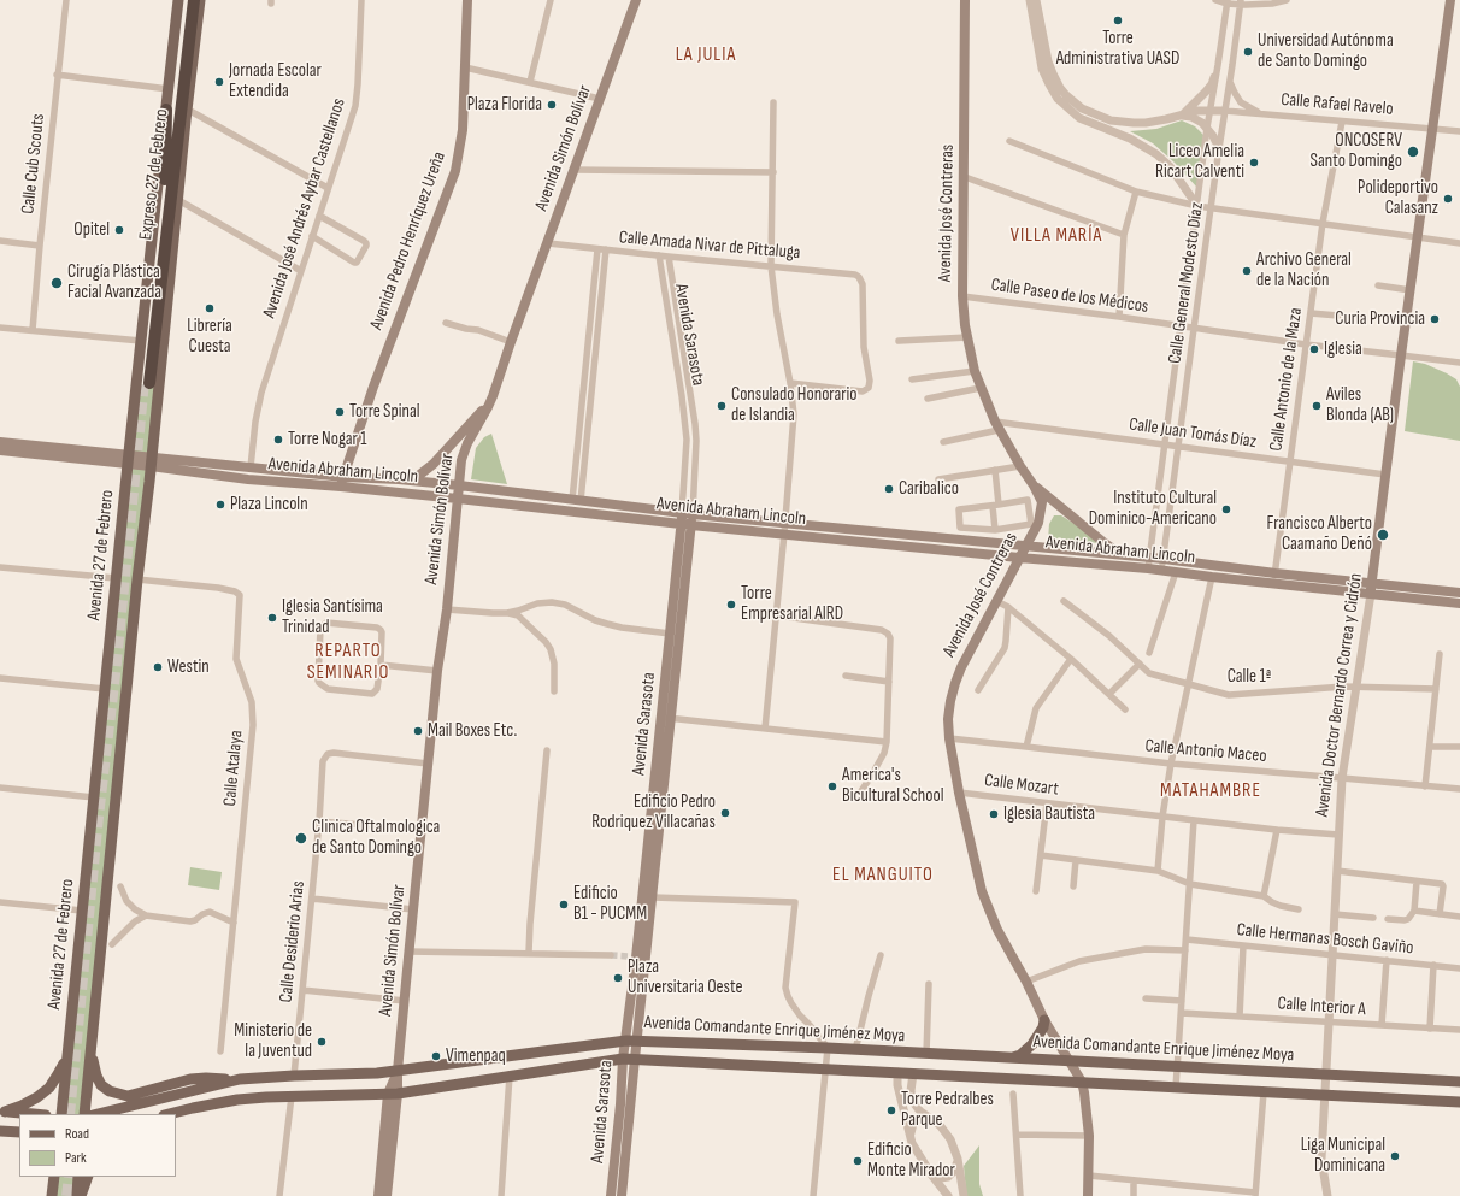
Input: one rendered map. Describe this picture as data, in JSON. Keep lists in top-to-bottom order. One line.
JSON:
{"streets":{"highway":["Expreso 27 de Febrero"],"main road":["Avenida Simón Bolívar","Avenida José Contreras","Avenida Pedro Henríquez Ureña","Avenida Sarasota","Avenida Abraham Lincoln","Avenida 27 de Febrero","Avenida Doctor Bernardo Correa y Cidrón","Avenida Comandante Enrique Jiménez Moya"],"street":["Calle Rafael Ravelo","Calle Cub Scouts","Avenida José Andrés Aybar Castellanos","Calle Amada Nivar de Pittaluga","Calle General Modesto Díaz","Calle Paseo de los Médicos","Calle Antonio de la Maza","Calle Juan Tomás Díaz","Calle 1ª","Calle Antonio Maceo","Calle Atalaya","Calle Mozart","Calle Hermanas Bosch Gaviño","Calle Desiderio Arias","Calle Interior A"]},"crossings":[["Calle Rafael Ravelo","Calle General Modesto Díaz"],["Calle Rafael Ravelo","Calle Antonio de la Maza"],["Calle Rafael Ravelo","Avenida Doctor Bernardo Correa y Cidrón"],["Avenida Simón Bolívar","Calle Amada Nivar de Pittaluga"],["Avenida Simón Bolívar","Avenida Abraham Lincoln"],["Avenida Simón Bolívar","Calle Desiderio Arias"],["Avenida Simón Bolívar","Avenida Comandante Enrique Jiménez Moya"],["Avenida José Andrés Aybar Castellanos","Avenida Abraham Lincoln"],["Avenida José Contreras","Calle Paseo de los Médicos"],["Avenida José Contreras","Calle Juan Tomás Díaz"],["Avenida José Contreras","Avenida Abraham Lincoln"],["Avenida José Contreras","Calle Antonio Maceo"],["Avenida José Contreras","Calle Mozart"],["Avenida José Contreras","Avenida Comandante Enrique Jiménez Moya"],["Avenida Pedro Henríquez Ureña","Avenida Abraham Lincoln"],["Calle Amada Nivar de Pittaluga","Avenida Sarasota"],["Calle General Modesto Díaz","Calle Paseo de los Médicos"],["Calle General Modesto Díaz","Calle Juan Tomás Díaz"],["Calle General Modesto Díaz","Avenida Abraham Lincoln"],["Calle Paseo de los Médicos","Calle Antonio de la Maza"],["Calle Paseo de los Médicos","Avenida Doctor Bernardo Correa y Cidrón"],["Avenida Sarasota","Avenida Abraham Lincoln"],["Avenida Sarasota","Avenida Comandante Enrique Jiménez Moya"],["Calle Antonio de la Maza","Calle Juan Tomás Díaz"],["Calle Antonio de la Maza","Avenida Abraham Lincoln"],["Calle Juan Tomás Díaz","Avenida Doctor Bernardo Correa y Cidrón"],["Avenida Abraham Lincoln","Avenida 27 de Febrero"],["Avenida Abraham Lincoln","Avenida Doctor Bernardo Correa y Cidrón"],["Calle 1ª","Avenida Doctor Bernardo Correa y Cidrón"],["Avenida Doctor Bernardo Correa y Cidrón","Calle Antonio Maceo"],["Avenida Doctor Bernardo Correa y Cidrón","Calle Mozart"],["Avenida Doctor Bernardo Correa y Cidrón","Calle Hermanas Bosch Gaviño"],["Avenida Doctor Bernardo Correa y Cidrón","Calle Interior A"],["Avenida Doctor Bernardo Correa y Cidrón","Avenida Comandante Enrique Jiménez Moya"],["Calle Desiderio Arias","Avenida Comandante Enrique Jiménez Moya"]],"districts":["LA JULIA","VILLA MARÍA","REPARTO SEMINARIO","MATAHAMBRE","EL MANGUITO"],"places":["Torre Administrativa UASD","Universidad Autónoma de Santo Domingo","Jornada Escolar Extendida","Plaza Florida","ONCOSERV Santo Domingo","Liceo Amelia Ricart Calventi","Polideportivo Calasanz","Opitel","Archivo General de la Nación","Cirugía Plástica Facial Avanzada","Librería Cuesta","Curia Provincia","Iglesia","Consulado Honorario de Islandia","Aviles Blonda (AB)","Torre Spinal","Torre Nogar 1","Caribalico","Plaza Lincoln","Instituto Cultural Dominico-Americano","Francisco Alberto Caamaño Deñó","Torre Empresarial AIRD","Iglesia Santísima Trinidad","Westin","Mail Boxes Etc.","America's Bicultural School","Edificio Pedro Rodriquez Villacañas","Iglesia Bautista","Clinica Oftalmologica de Santo Domingo","Edificio B1 - PUCMM","Plaza Universitaria Oeste","Ministerio de la Juventud","Vimenpaq","Torre Pedralbes Parque","Liga Municipal Dominicana","Edificio Monte Mirador"],"legend":["Road","Park"]}
